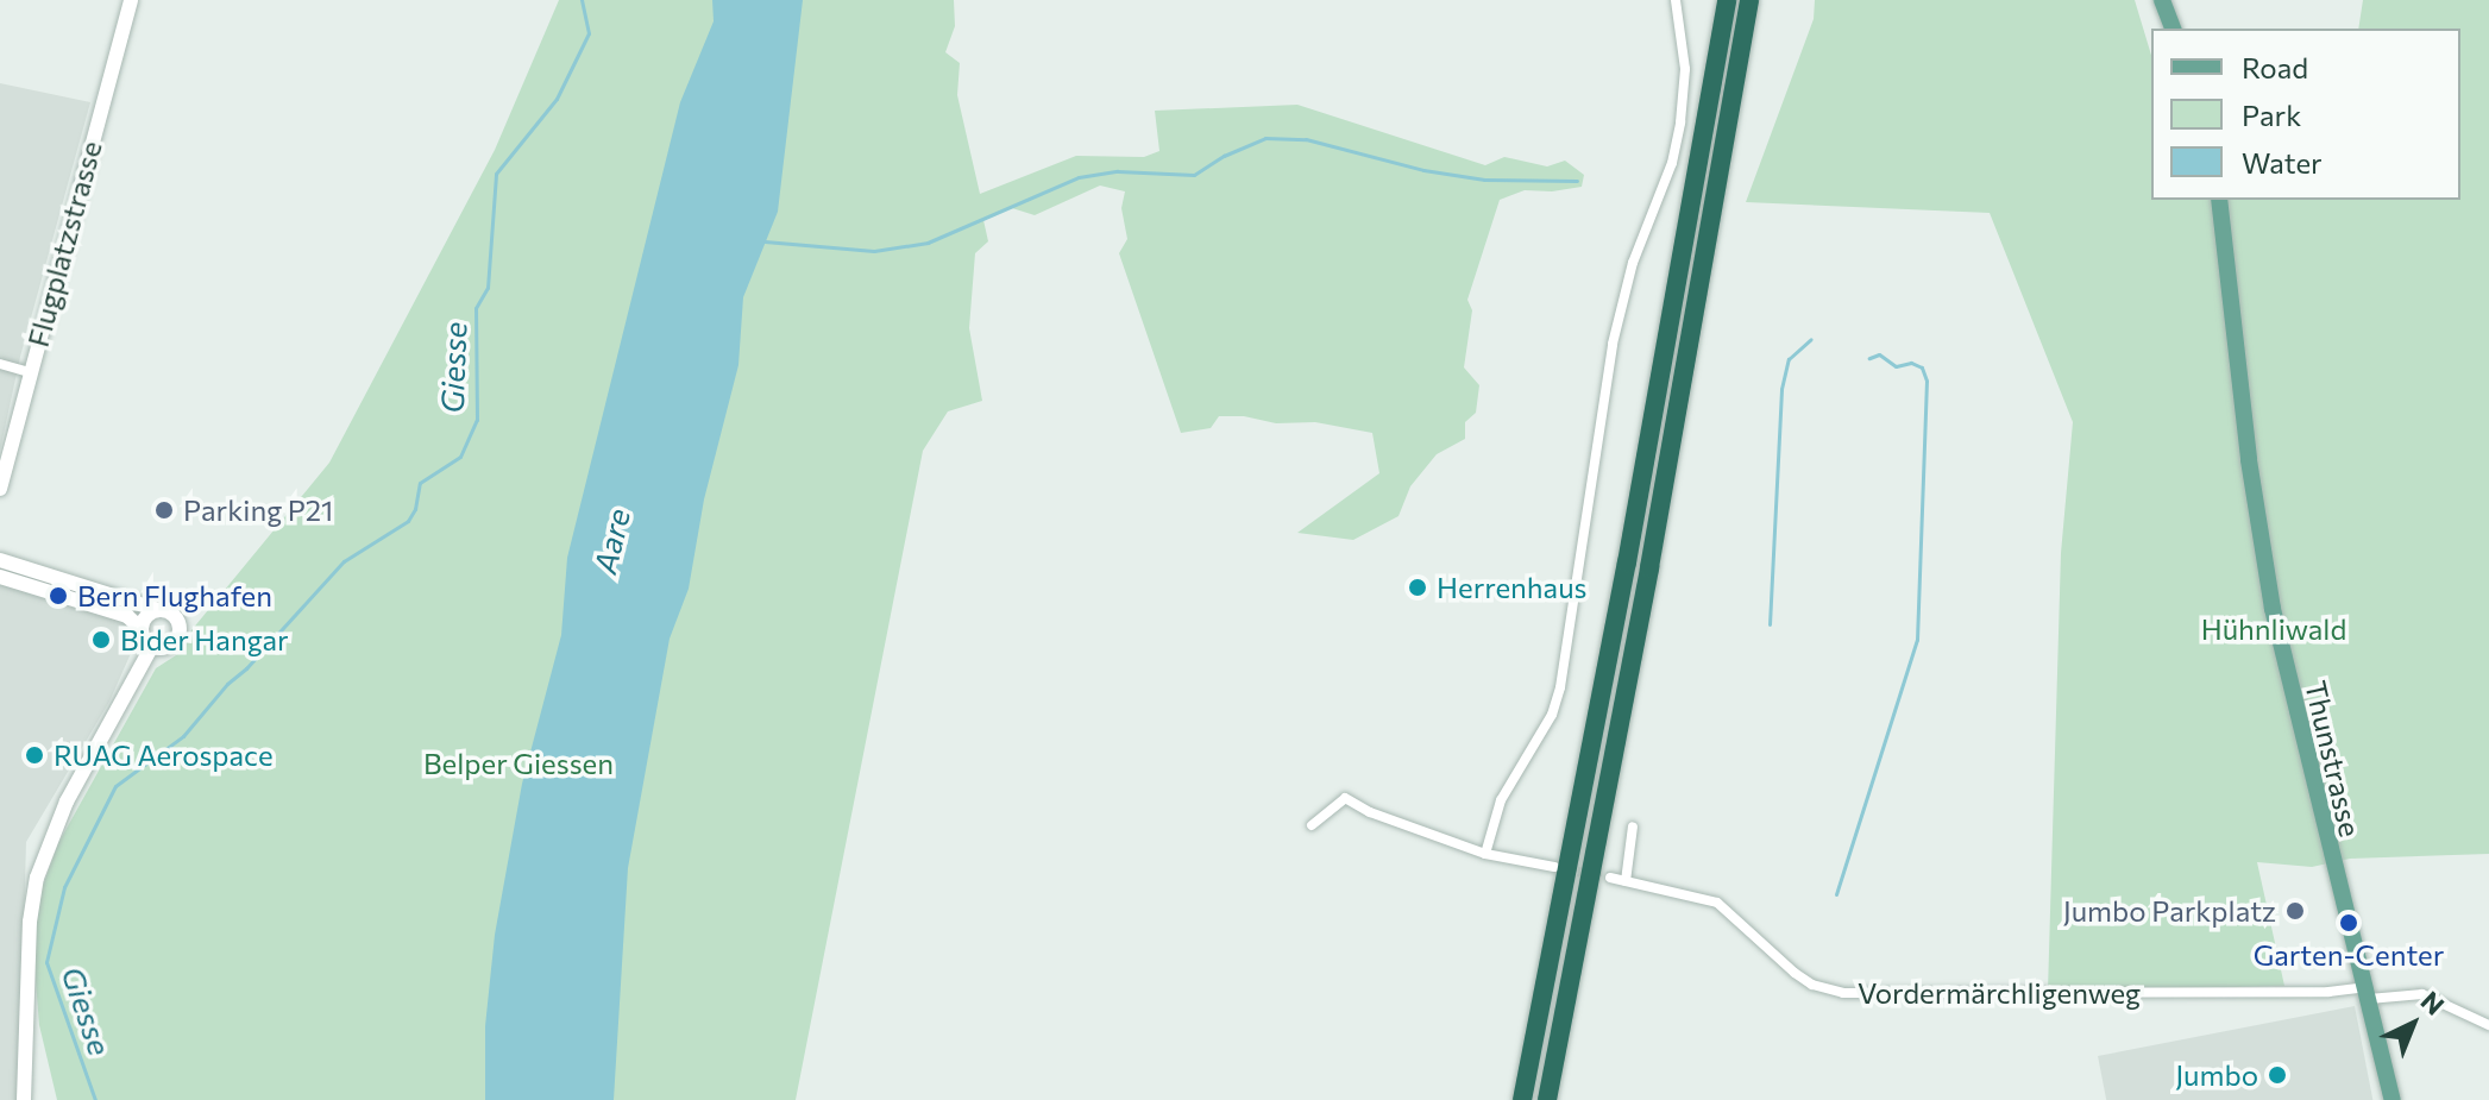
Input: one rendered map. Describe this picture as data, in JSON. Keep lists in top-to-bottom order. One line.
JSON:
{"streets":{"main road":["Thunstrasse"],"street":["Flugplatzstrasse","Vordermärchligenweg"]},"crossings":[["Thunstrasse","Vordermärchligenweg"]],"water":["Giesse","Aare"],"parks":["Hühnliwald","Belper Giessen"],"places":["Parking P21","Herrenhaus","Bern Flughafen","Bider Hangar","RUAG Aerospace","Jumbo Parkplatz","Garten-Center","Jumbo"],"legend":["Road","Park","Water"],"north":"top right"}
